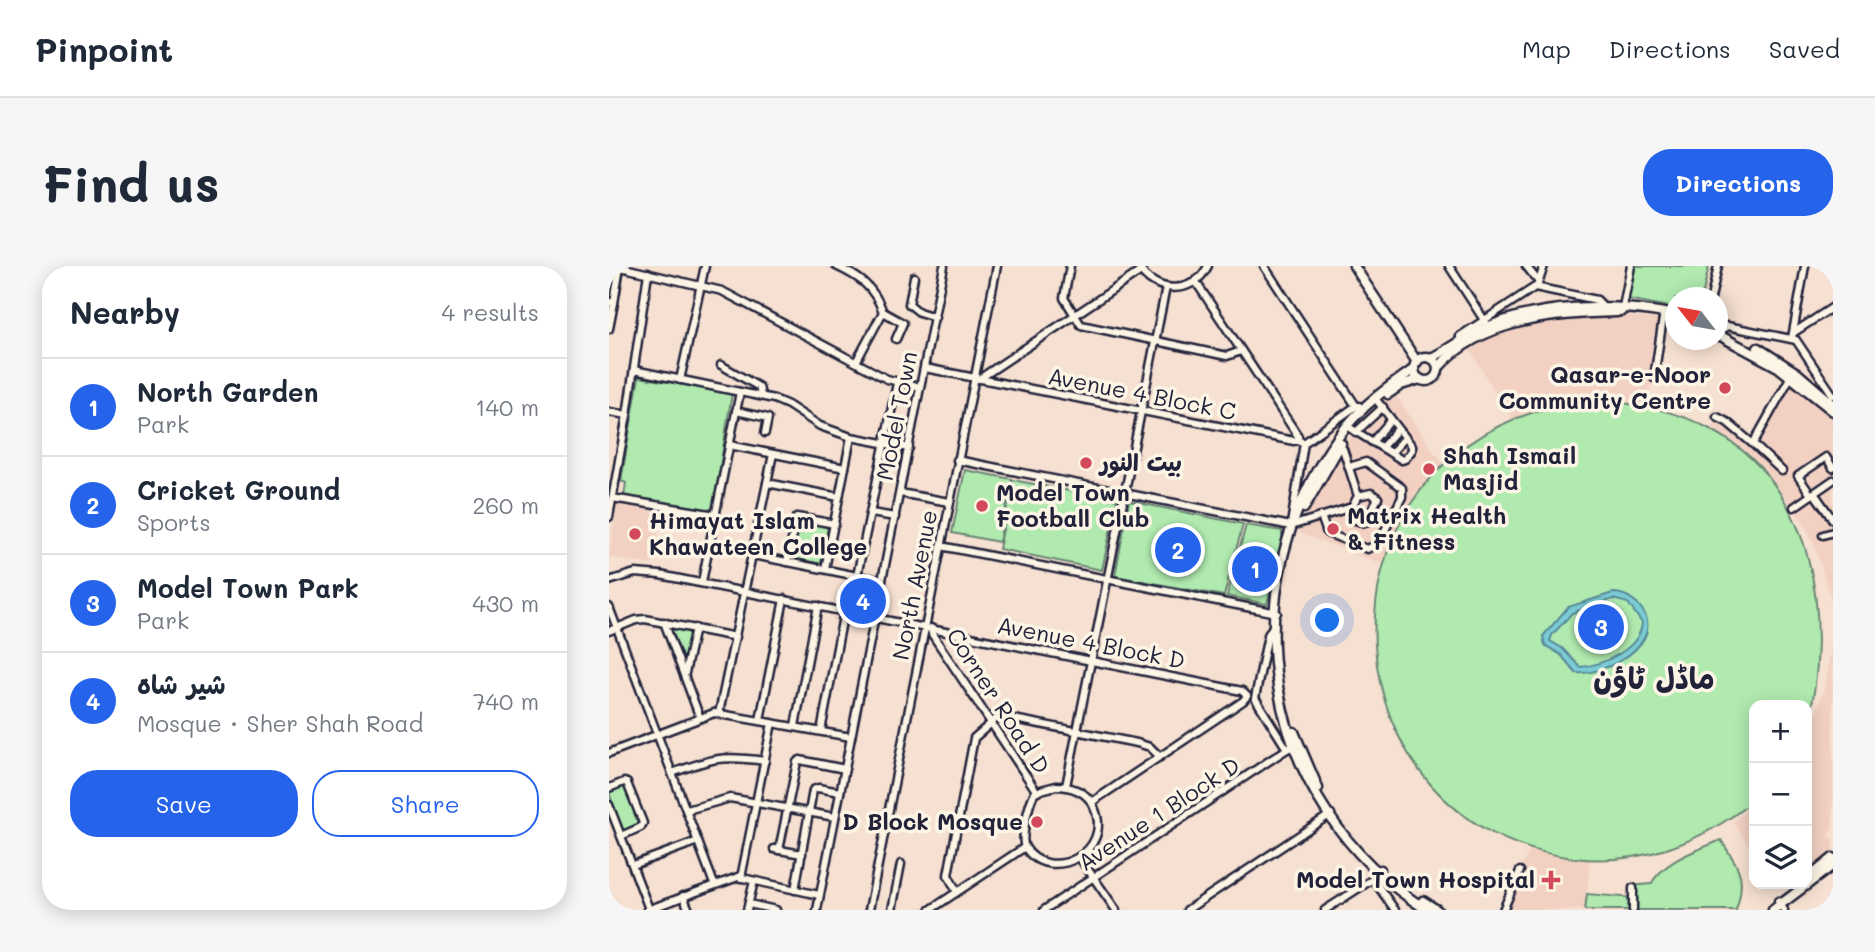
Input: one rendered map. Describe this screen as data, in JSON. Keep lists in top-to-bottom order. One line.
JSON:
{"streets":{"street":["Avenue 4 Block C","Model Town","North Avenue","Avenue 4 Block D","Corner Road D","Avenue 1 Block D"]},"crossings":[["Avenue 4 Block C","Model Town"],["Avenue 4 Block C","North Avenue"],["Model Town","Avenue 4 Block D"],["North Avenue","Avenue 4 Block D"],["North Avenue","Corner Road D"],["Avenue 4 Block D","Corner Road D"]],"districts":["ماڈل ٹاؤن"],"places":{"other":["Qasar-e-Noor Community Centre","بیت النور","Shah Ismail Masjid","Model Town Football Club","Matrix Health & Fitness","Himayat Islam Khawateen College","D Block Mosque"],"health":["Model Town Hospital"]},"north":"top left","page":{"header":"Pinpoint","nav":["Map","Directions","Saved"],"buttons":["Directions",["Save","Share"]],"title":"Find us","heading":["Nearby","4 results"],"list":[{"mark":"1","name":"North Garden","note":"Park","value":"140 m"},{"mark":"2","name":"Cricket Ground","note":"Sports","value":"260 m"},{"mark":"3","name":"Model Town Park","note":"Park","value":"430 m"},{"mark":"4","name":"شیر شاہ","note":"Mosque · Sher Shah Road","value":"740 m"}],"pins":["2","1","4","3"],"map_buttons":["+","−"]}}
